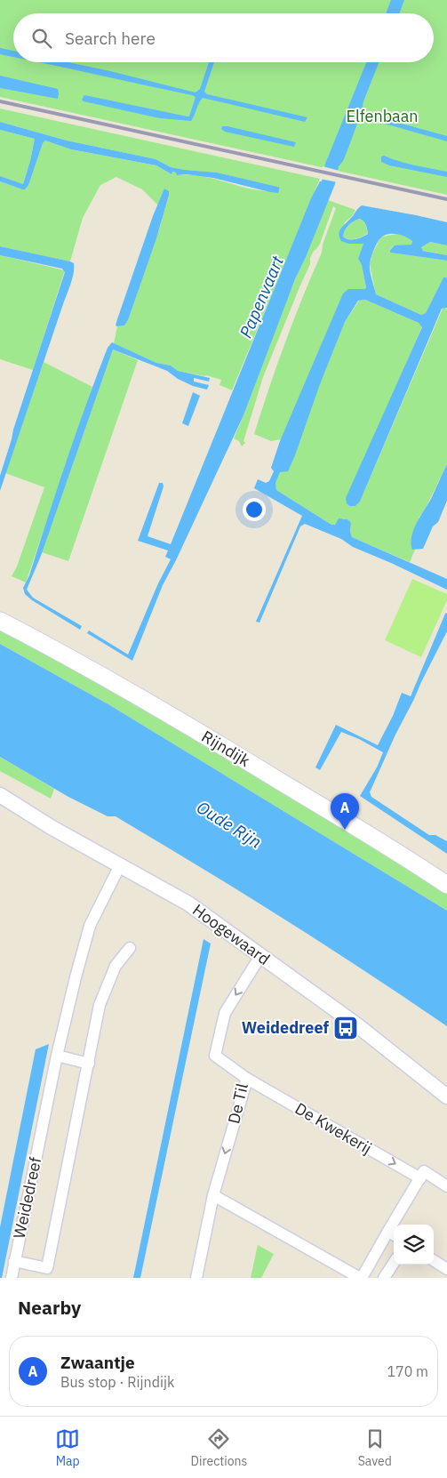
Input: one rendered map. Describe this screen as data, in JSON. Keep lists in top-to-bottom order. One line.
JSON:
{"streets":{"main road":["Rijndijk"],"street":["Hoogewaard","De Til","De Kwekerij","Weidedreef"]},"crossings":[["Hoogewaard","De Til"],["Hoogewaard","Weidedreef"],["De Til","De Kwekerij"]],"one_way":["De Til","De Kwekerij"],"water":["Papenvaart","Oude Rijn"],"parks":["Elfenbaan"],"places":{"bus stop":["Weidedreef"]},"page":{"search":"Search here","pins":"A","heading":"Nearby","list":[{"mark":"A","name":"Zwaantje","note":"Bus stop · Rijndijk","value":"170 m"}],"nav":["Map","Directions","Saved"]}}
